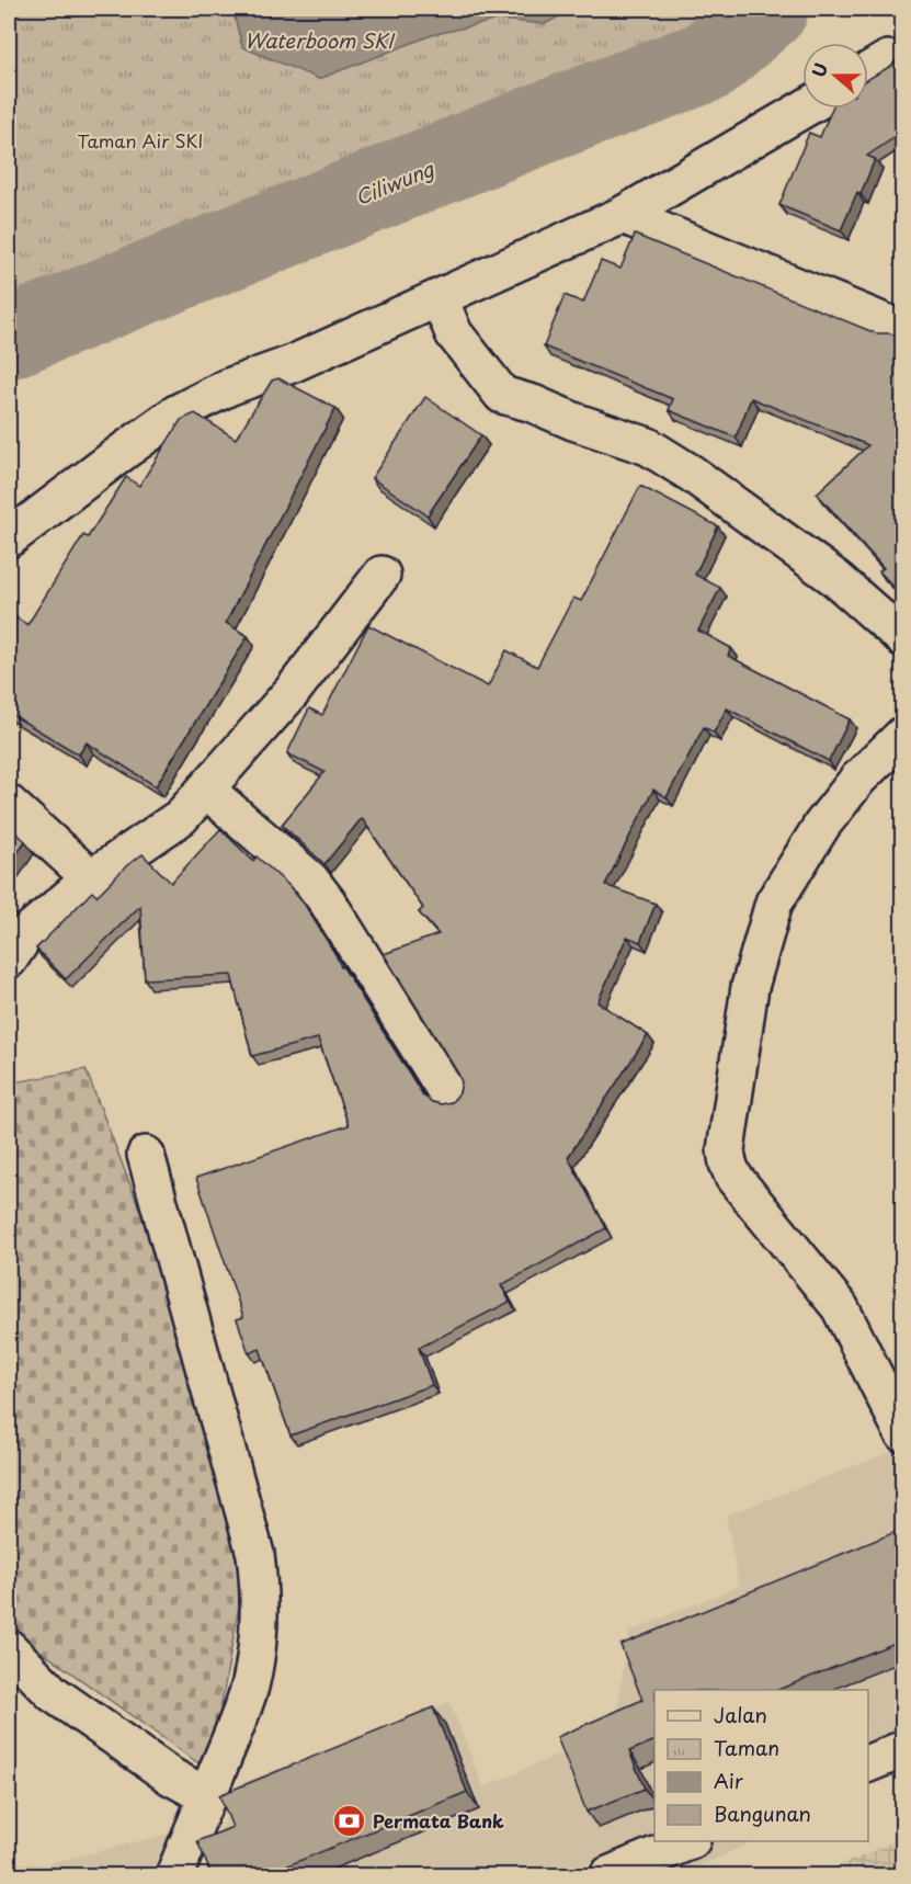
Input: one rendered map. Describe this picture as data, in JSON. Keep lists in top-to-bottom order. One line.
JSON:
{"water":["Waterboom SKI","Ciliwung"],"parks":["Taman Air SKI"],"places":{"bank":["Permata Bank"]},"legend":["Jalan","Taman","Air","Bangunan"],"north":"left"}
